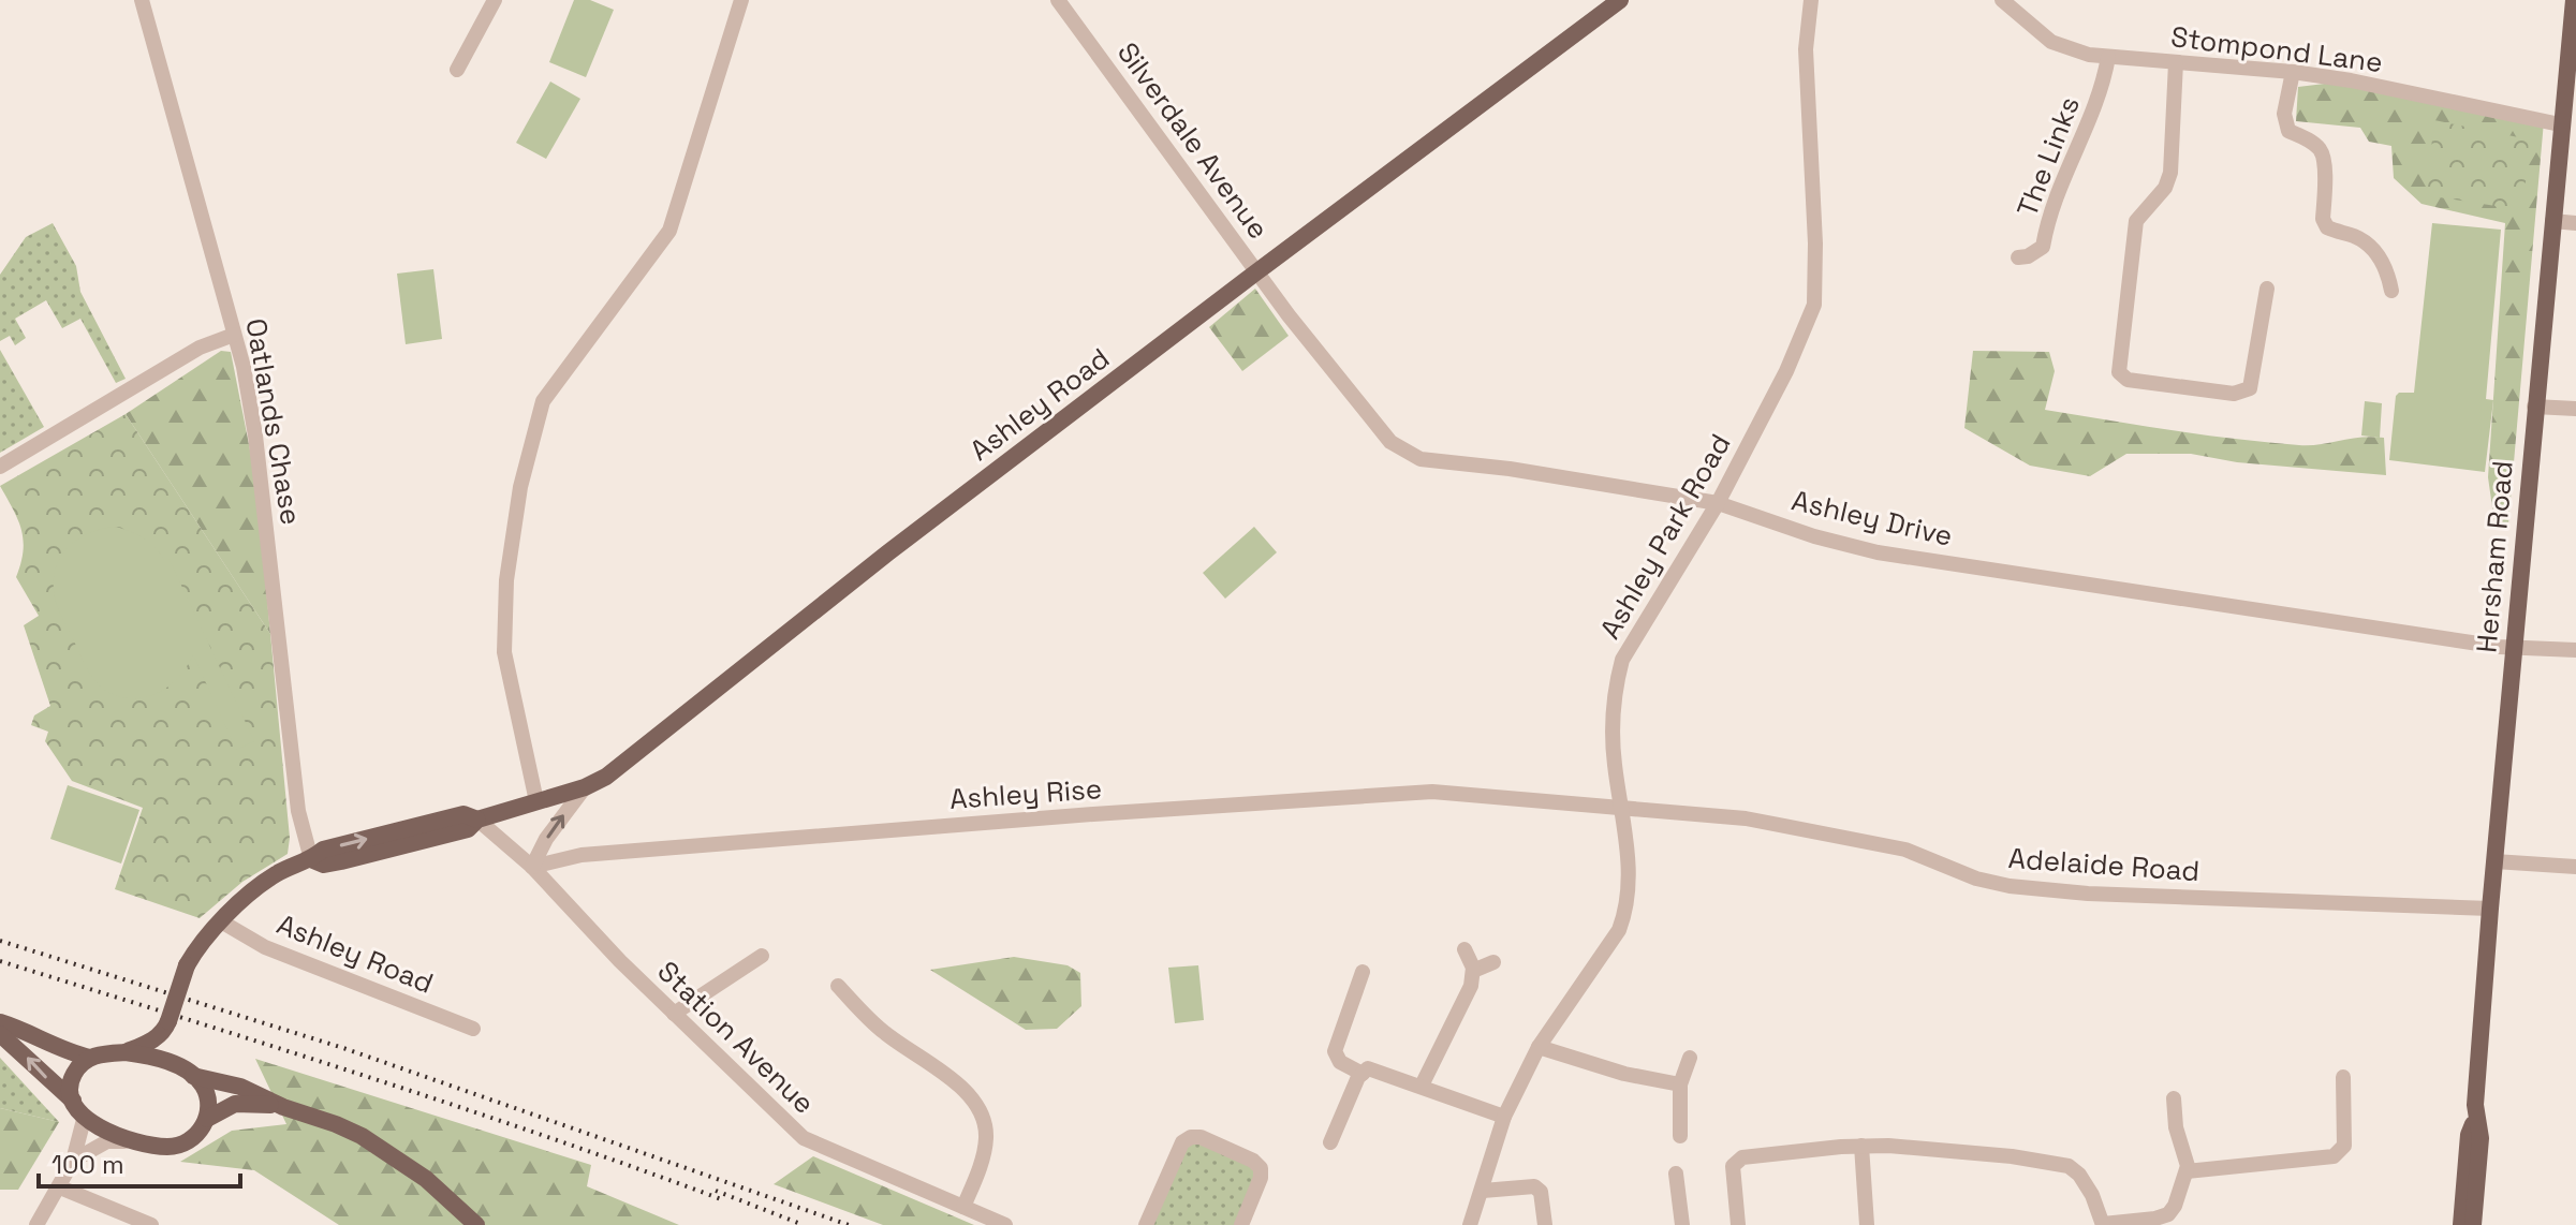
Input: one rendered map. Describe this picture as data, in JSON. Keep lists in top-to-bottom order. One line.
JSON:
{"streets":{"main road":["Ashley Road","Hersham Road"],"street":["Stompond Lane","Silverdale Avenue","The Links","Oatlands Chase","Ashley Drive","Ashley Park Road","Ashley Rise","Adelaide Road","Station Avenue"]},"crossings":[["Stompond Lane","The Links"],["Stompond Lane","Hersham Road"],["Silverdale Avenue","Ashley Road"],["Silverdale Avenue","Ashley Drive"],["Ashley Road","Oatlands Chase"],["Ashley Road","Ashley Drive"],["Ashley Road","Station Avenue"],["Ashley Drive","Ashley Park Road"],["Ashley Drive","Hersham Road"],["Ashley Park Road","Ashley Rise"],["Ashley Park Road","Adelaide Road"],["Hersham Road","Adelaide Road"],["Ashley Rise","Adelaide Road"],["Ashley Rise","Station Avenue"]],"scale_bar":"100 m"}
